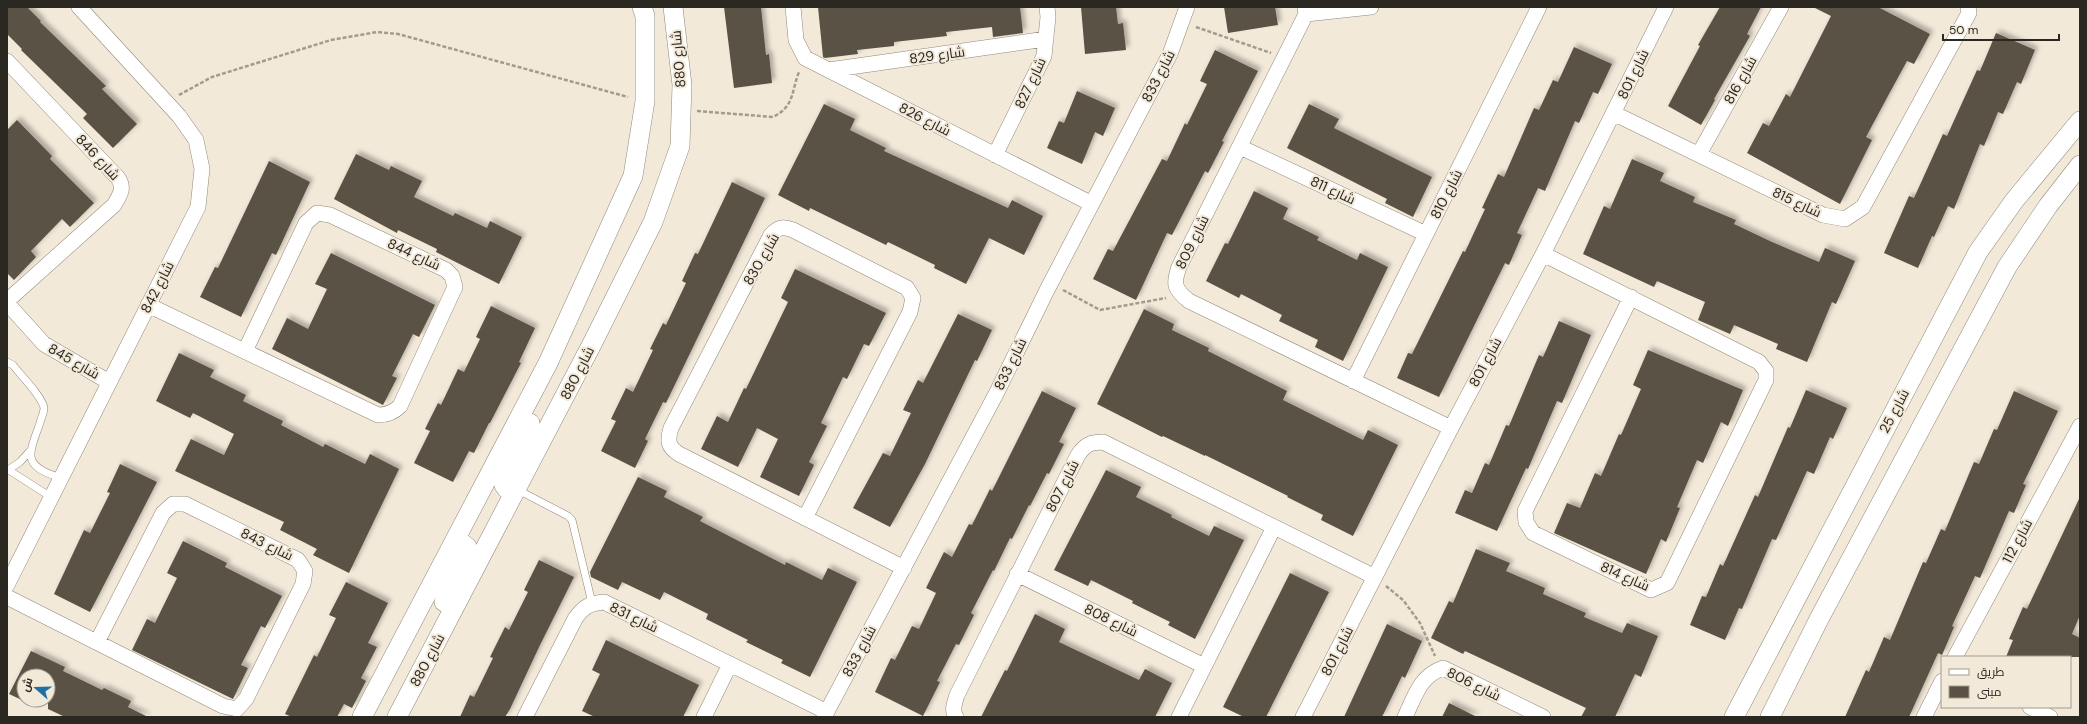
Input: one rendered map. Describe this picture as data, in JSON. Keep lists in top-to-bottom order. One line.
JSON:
{"streets":{"street":["شارع 829","شارع 880","شارع 801","شارع 833","شارع 816","شارع 827","شارع 826","شارع 846","شارع 811","شارع 810","شارع 815","شارع 809","شارع 844","شارع 830","شارع 842","شارع 845","شارع 25","شارع 807","شارع 112","شارع 843","شارع 814","شارع 831","شارع 808","شارع 806"]},"crossings":[["شارع 829","شارع 827"],["شارع 829","شارع 826"],["شارع 801","شارع 815"],["شارع 801","شارع 807"],["شارع 801","شارع 814"],["شارع 833","شارع 826"],["شارع 833","شارع 830"],["شارع 833","شارع 831"],["شارع 816","شارع 815"],["شارع 827","شارع 826"],["شارع 846","شارع 845"],["شارع 811","شارع 810"],["شارع 811","شارع 809"],["شارع 844","شارع 842"],["شارع 842","شارع 845"],["شارع 807","شارع 808"]],"legend":["طريق","مبنى"],"scale_bar":"50 m","north":"left"}
